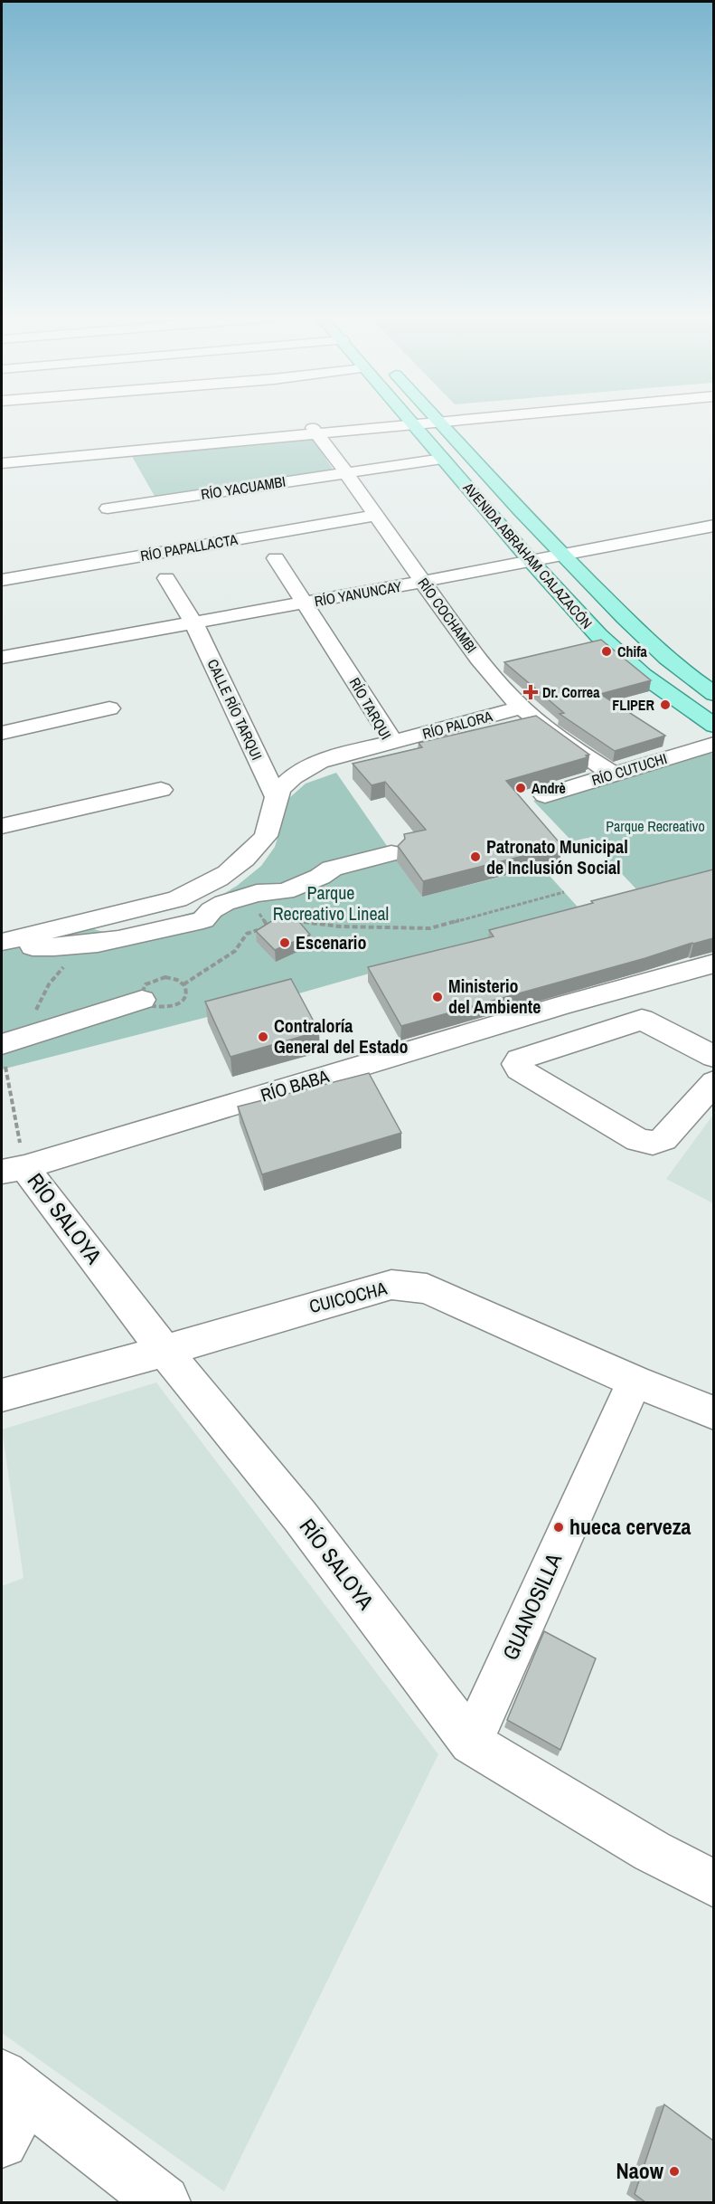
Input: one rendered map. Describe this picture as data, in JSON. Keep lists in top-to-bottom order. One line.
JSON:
{"streets":{"main road":["AVENIDA ABRAHAM CALAZACÓN"],"street":["RÍO YACUAMBI","RÍO PAPALLACTA","RÍO YANUNCAY","RÍO COCHAMBI","RÍO TARQUI","CALLE RÍO TARQUI","RÍO PALORA","RÍO CUTUCHI","RÍO BABA","RÍO SALOYA","CUICOCHA","GUANOSILLA"]},"crossings":[["RÍO YACUAMBI","AVENIDA ABRAHAM CALAZACÓN"],["RÍO YACUAMBI","RÍO COCHAMBI"],["RÍO PAPALLACTA","RÍO COCHAMBI"],["AVENIDA ABRAHAM CALAZACÓN","RÍO YANUNCAY"],["RÍO YANUNCAY","RÍO COCHAMBI"],["RÍO YANUNCAY","RÍO TARQUI"],["RÍO YANUNCAY","CALLE RÍO TARQUI"],["RÍO COCHAMBI","RÍO PALORA"],["RÍO COCHAMBI","RÍO CUTUCHI"],["RÍO TARQUI","CALLE RÍO TARQUI"],["RÍO TARQUI","RÍO PALORA"],["RÍO BABA","RÍO SALOYA"],["RÍO SALOYA","CUICOCHA"],["RÍO SALOYA","GUANOSILLA"],["CUICOCHA","GUANOSILLA"]],"parks":["Parque Recreativo","Parque Recreativo Lineal"],"places":{"other":["Chifa","FLIPER","Andrè","Patronato Municipal de Inclusión Social","Escenario","Ministerio del Ambiente","Contraloría General del Estado","hueca cerveza","Naow"],"health":["Dr. Correa"]}}
